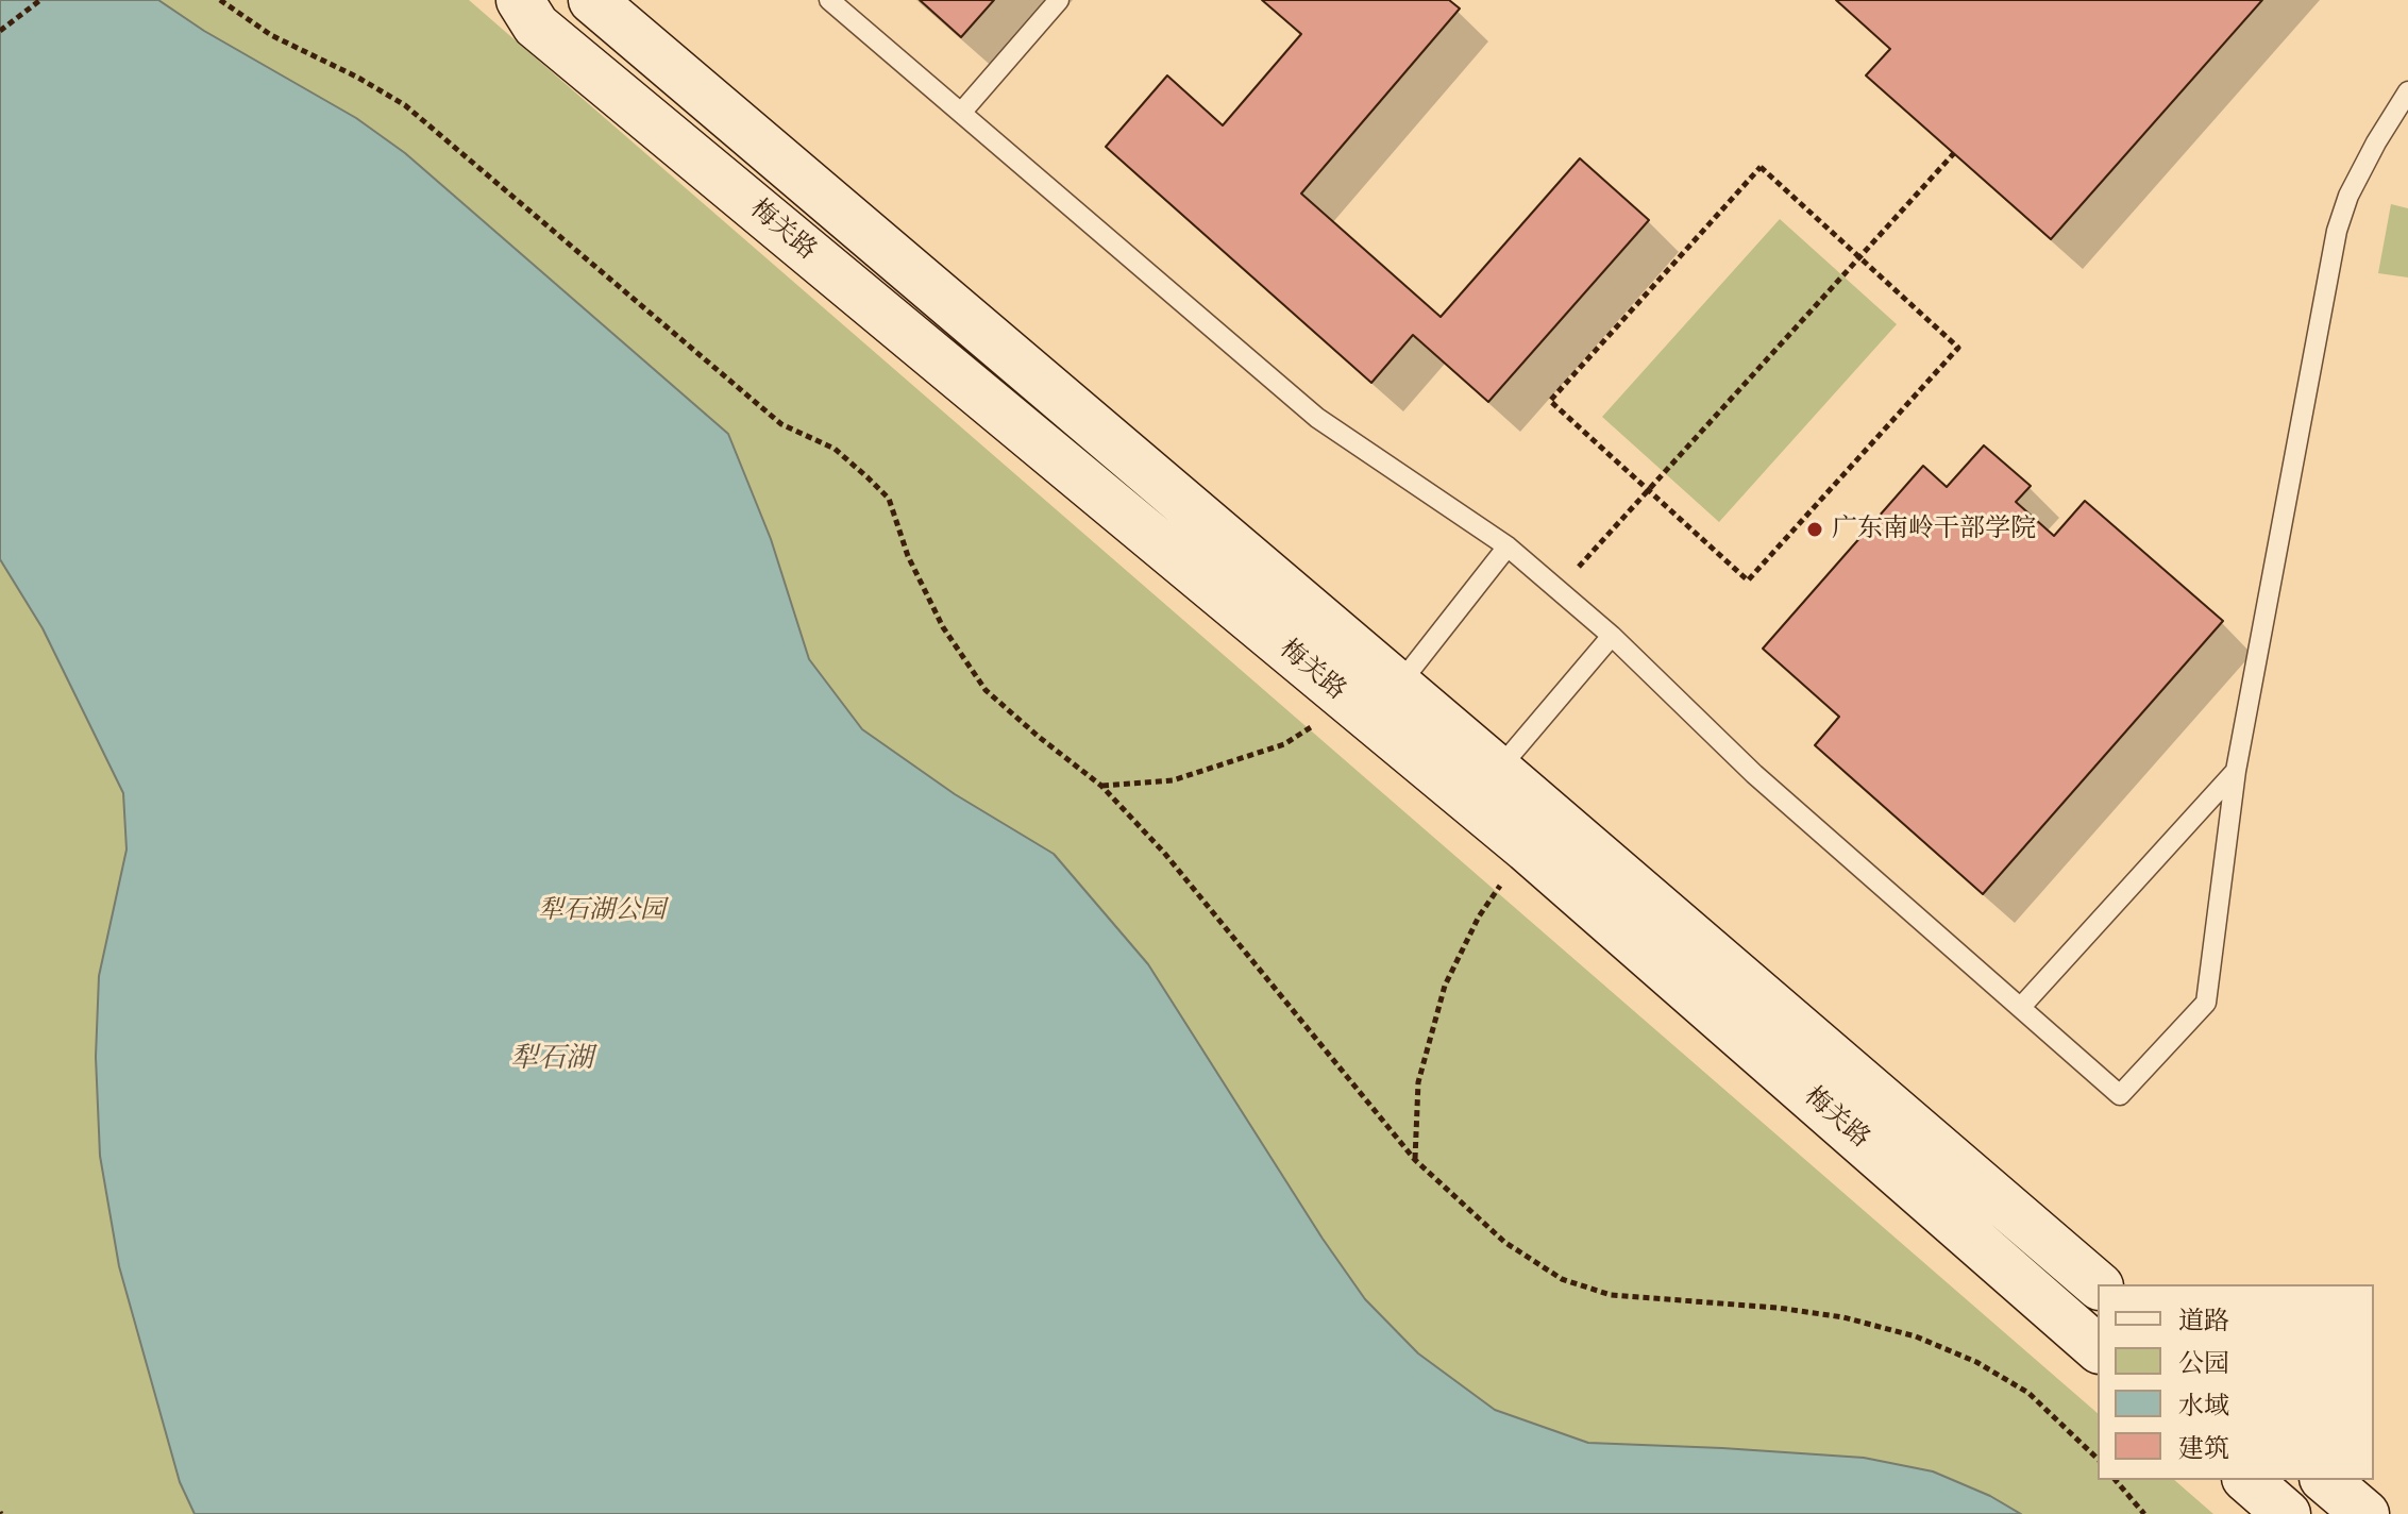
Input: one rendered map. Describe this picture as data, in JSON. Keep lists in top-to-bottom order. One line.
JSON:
{"streets":{"street":["梅关路"]},"water":["犁石湖"],"parks":["犁石湖公园"],"places":["广东南岭干部学院"],"legend":["道路","公园","水域","建筑"]}
